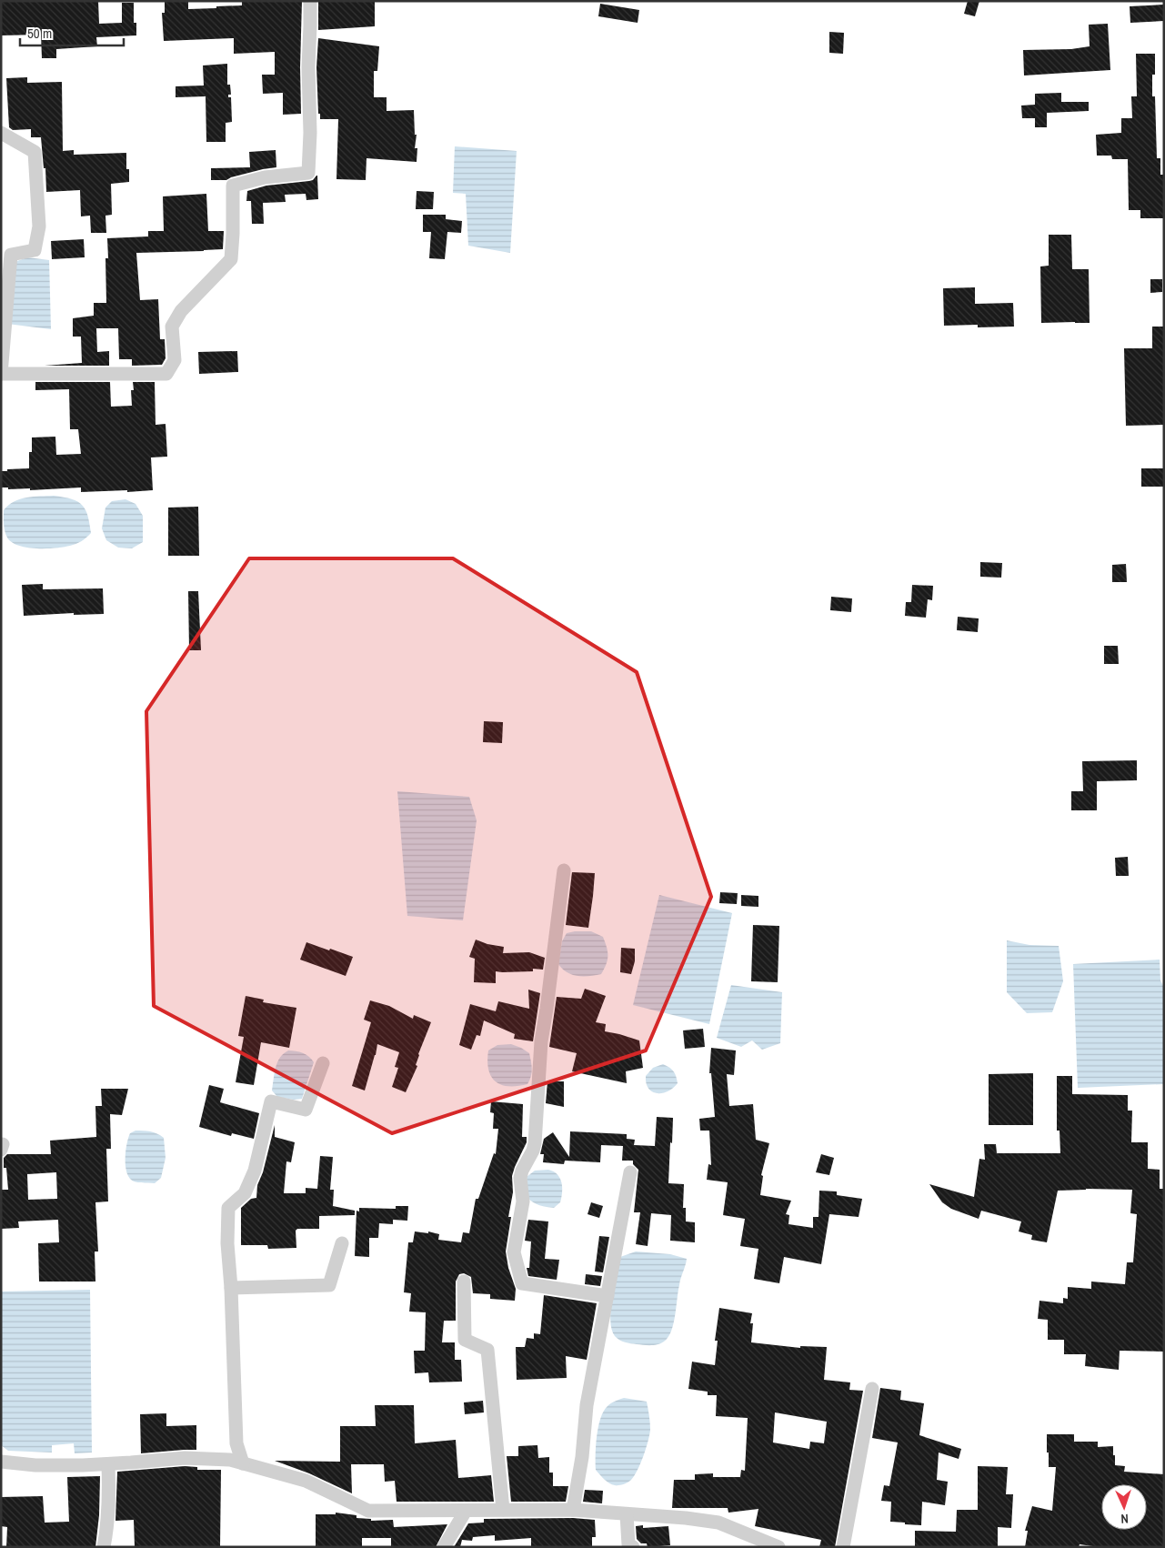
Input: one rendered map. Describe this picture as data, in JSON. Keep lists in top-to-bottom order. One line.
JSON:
{"scale_bar":"50 m","north":"bottom"}
